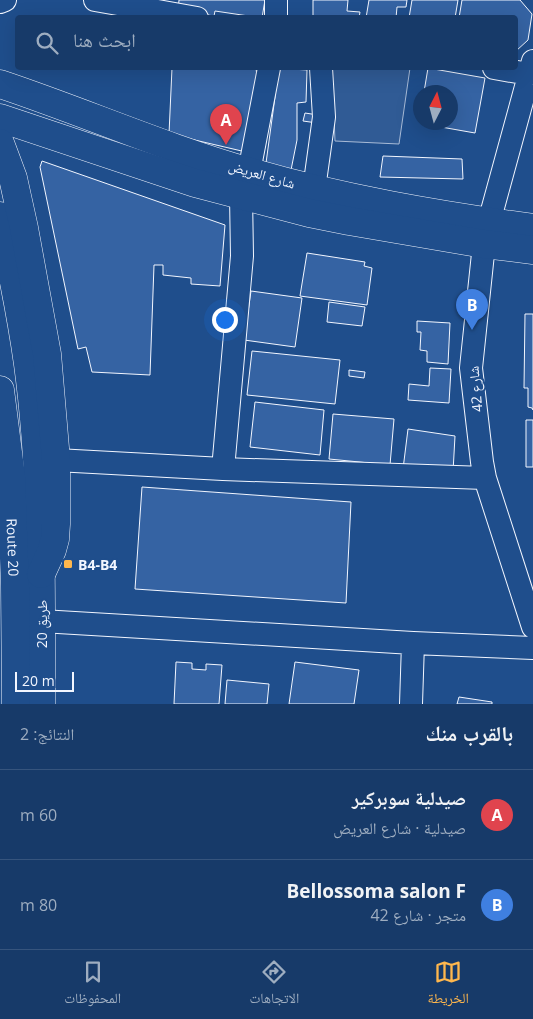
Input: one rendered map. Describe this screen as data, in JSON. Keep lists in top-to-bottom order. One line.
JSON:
{"streets":{"main road":["شارع العريض","Route 20","طريق 20"],"street":["شارع 42"]},"crossings":[["شارع العريض","شارع 42"]],"places":{"transit":["B4-B4"]},"scale_bar":"20 m","north":"top","page":{"search":"ابحث هنا","pins":["A","B"],"scale":"20 m","heading":["بالقرب منك","النتائج: 2"],"list":[{"mark":"A","name":"صيدلية سوبركير","note":"صيدلية · شارع العريض","value":"60 m"},{"mark":"B","name":"Bellossoma salon F","note":"متجر · شارع 42","value":"80 m"}],"nav":["الخريطة","الاتجاهات","المحفوظات"]}}
